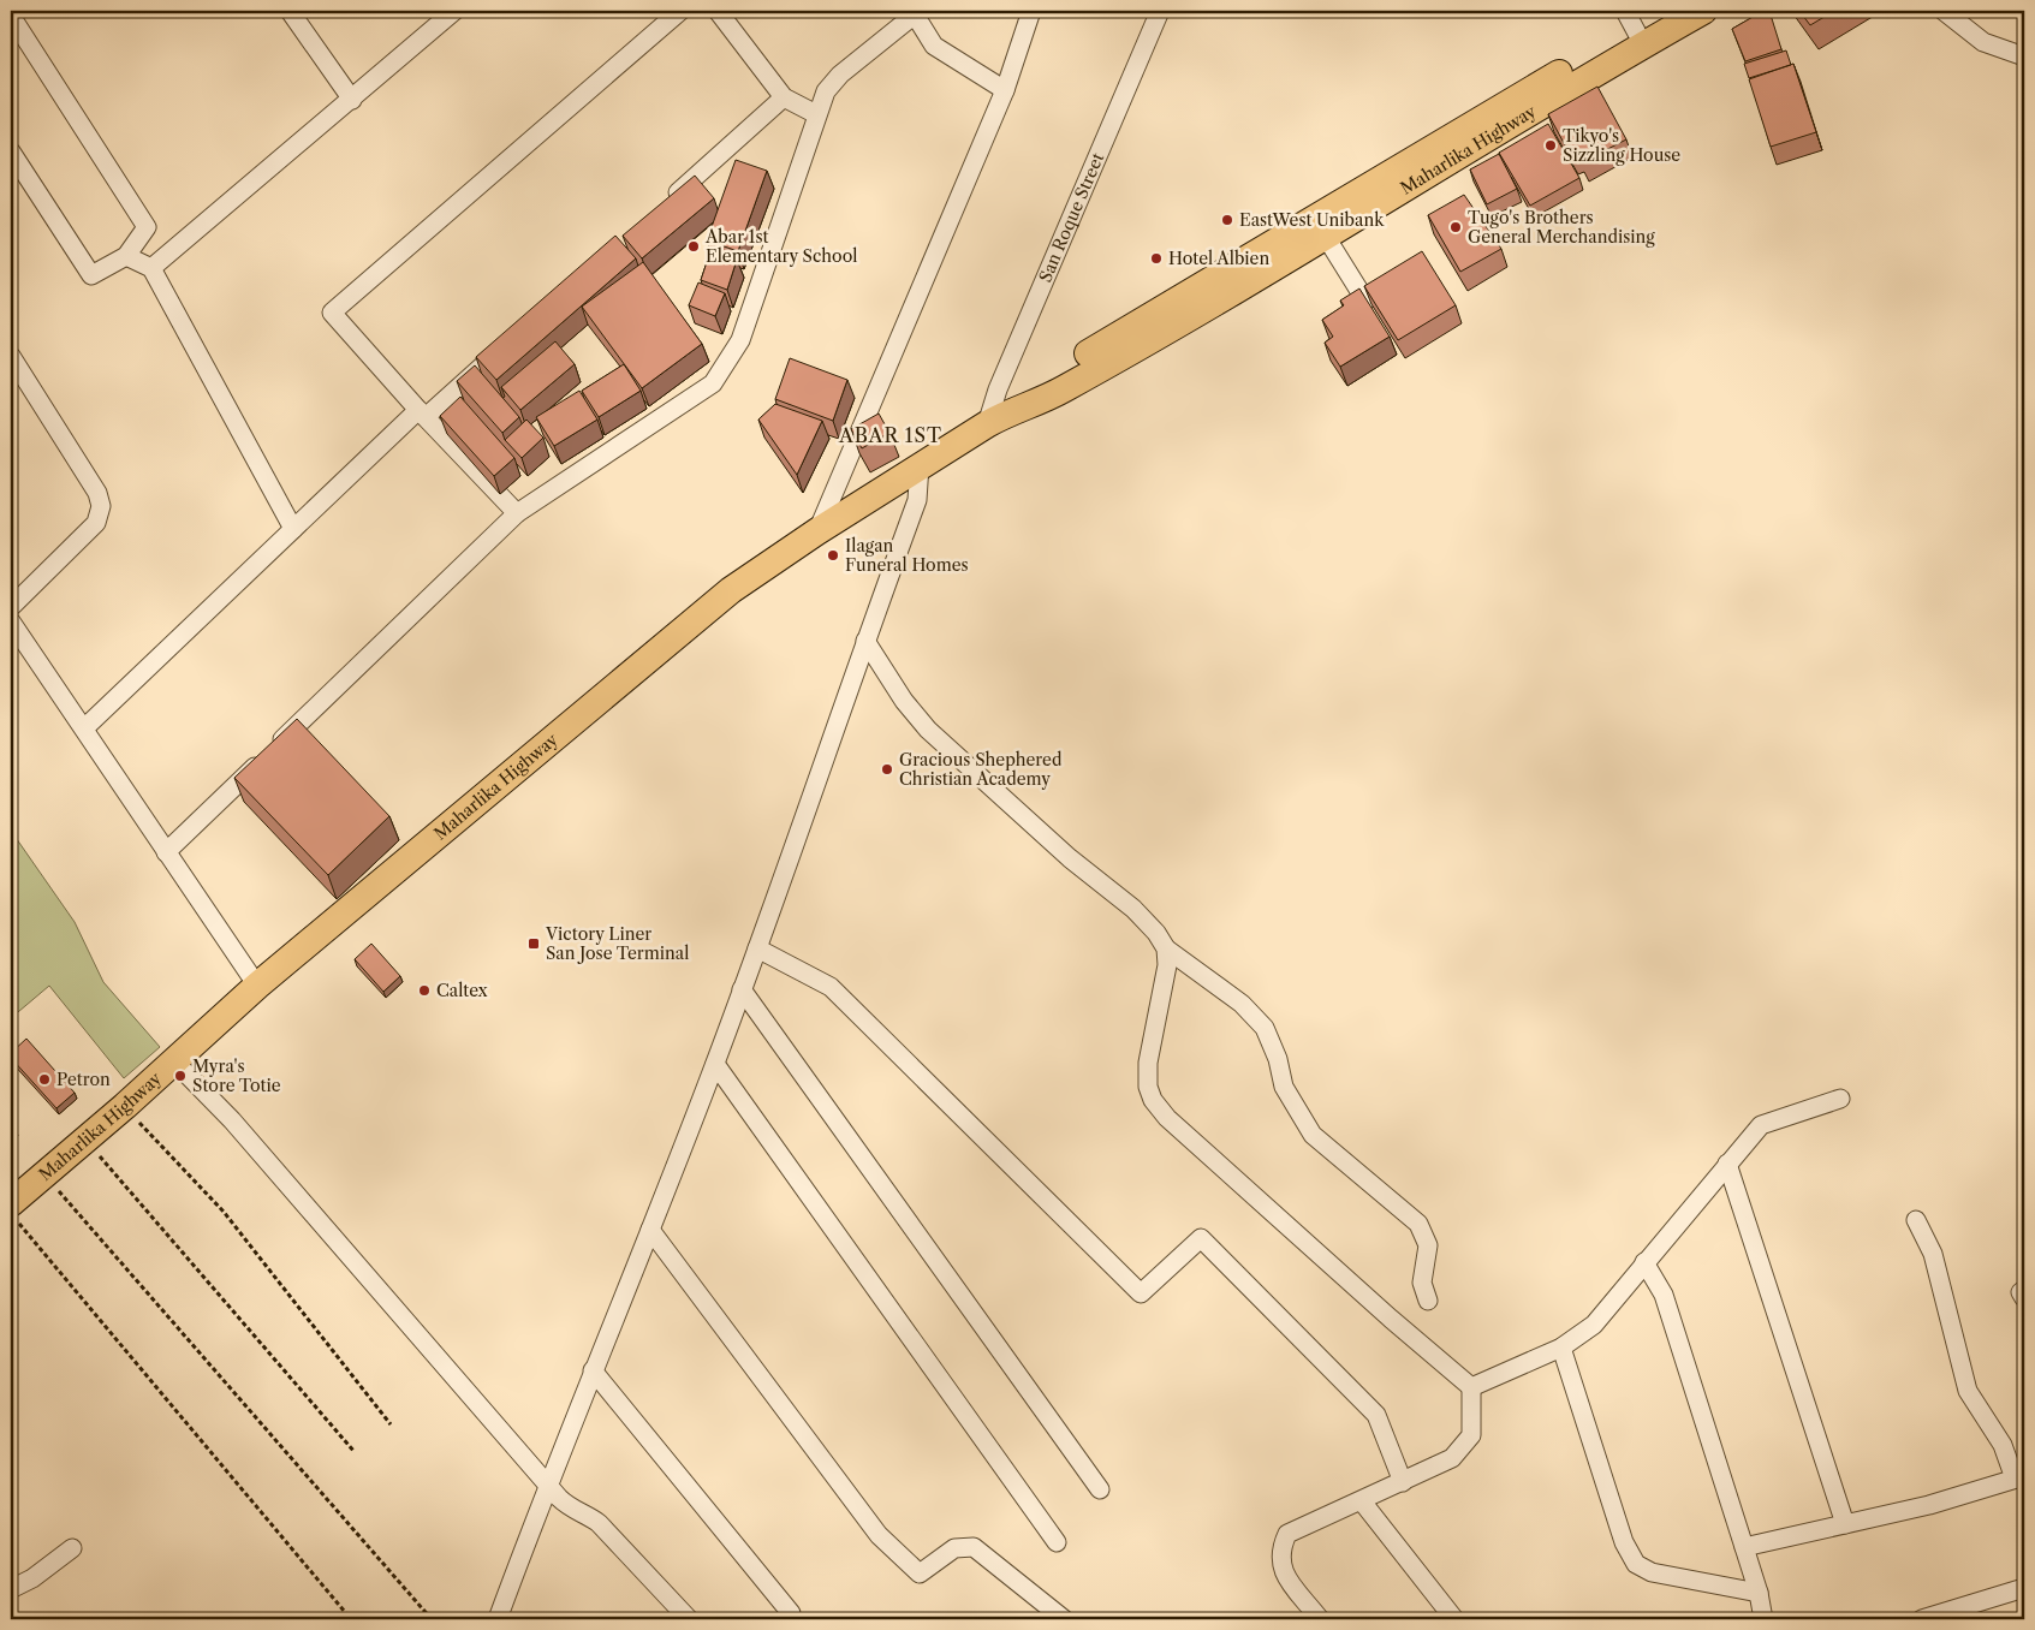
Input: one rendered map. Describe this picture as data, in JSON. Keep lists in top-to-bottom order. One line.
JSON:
{"streets":{"highway":["Maharlika Highway"],"street":["San Roque Street"]},"crossings":[["Maharlika Highway","San Roque Street"]],"districts":["ABAR 1ST"],"places":{"other":["Tikyo's Sizzling House","EastWest Unibank","Tugo's Brothers General Merchandising","Abar 1st Elementary School","Hotel Albien","Ilagan Funeral Homes","Gracious Shephered Christian Academy","Caltex","Myra's Store Totie","Petron"],"transit":["Victory Liner San Jose Terminal"]}}
